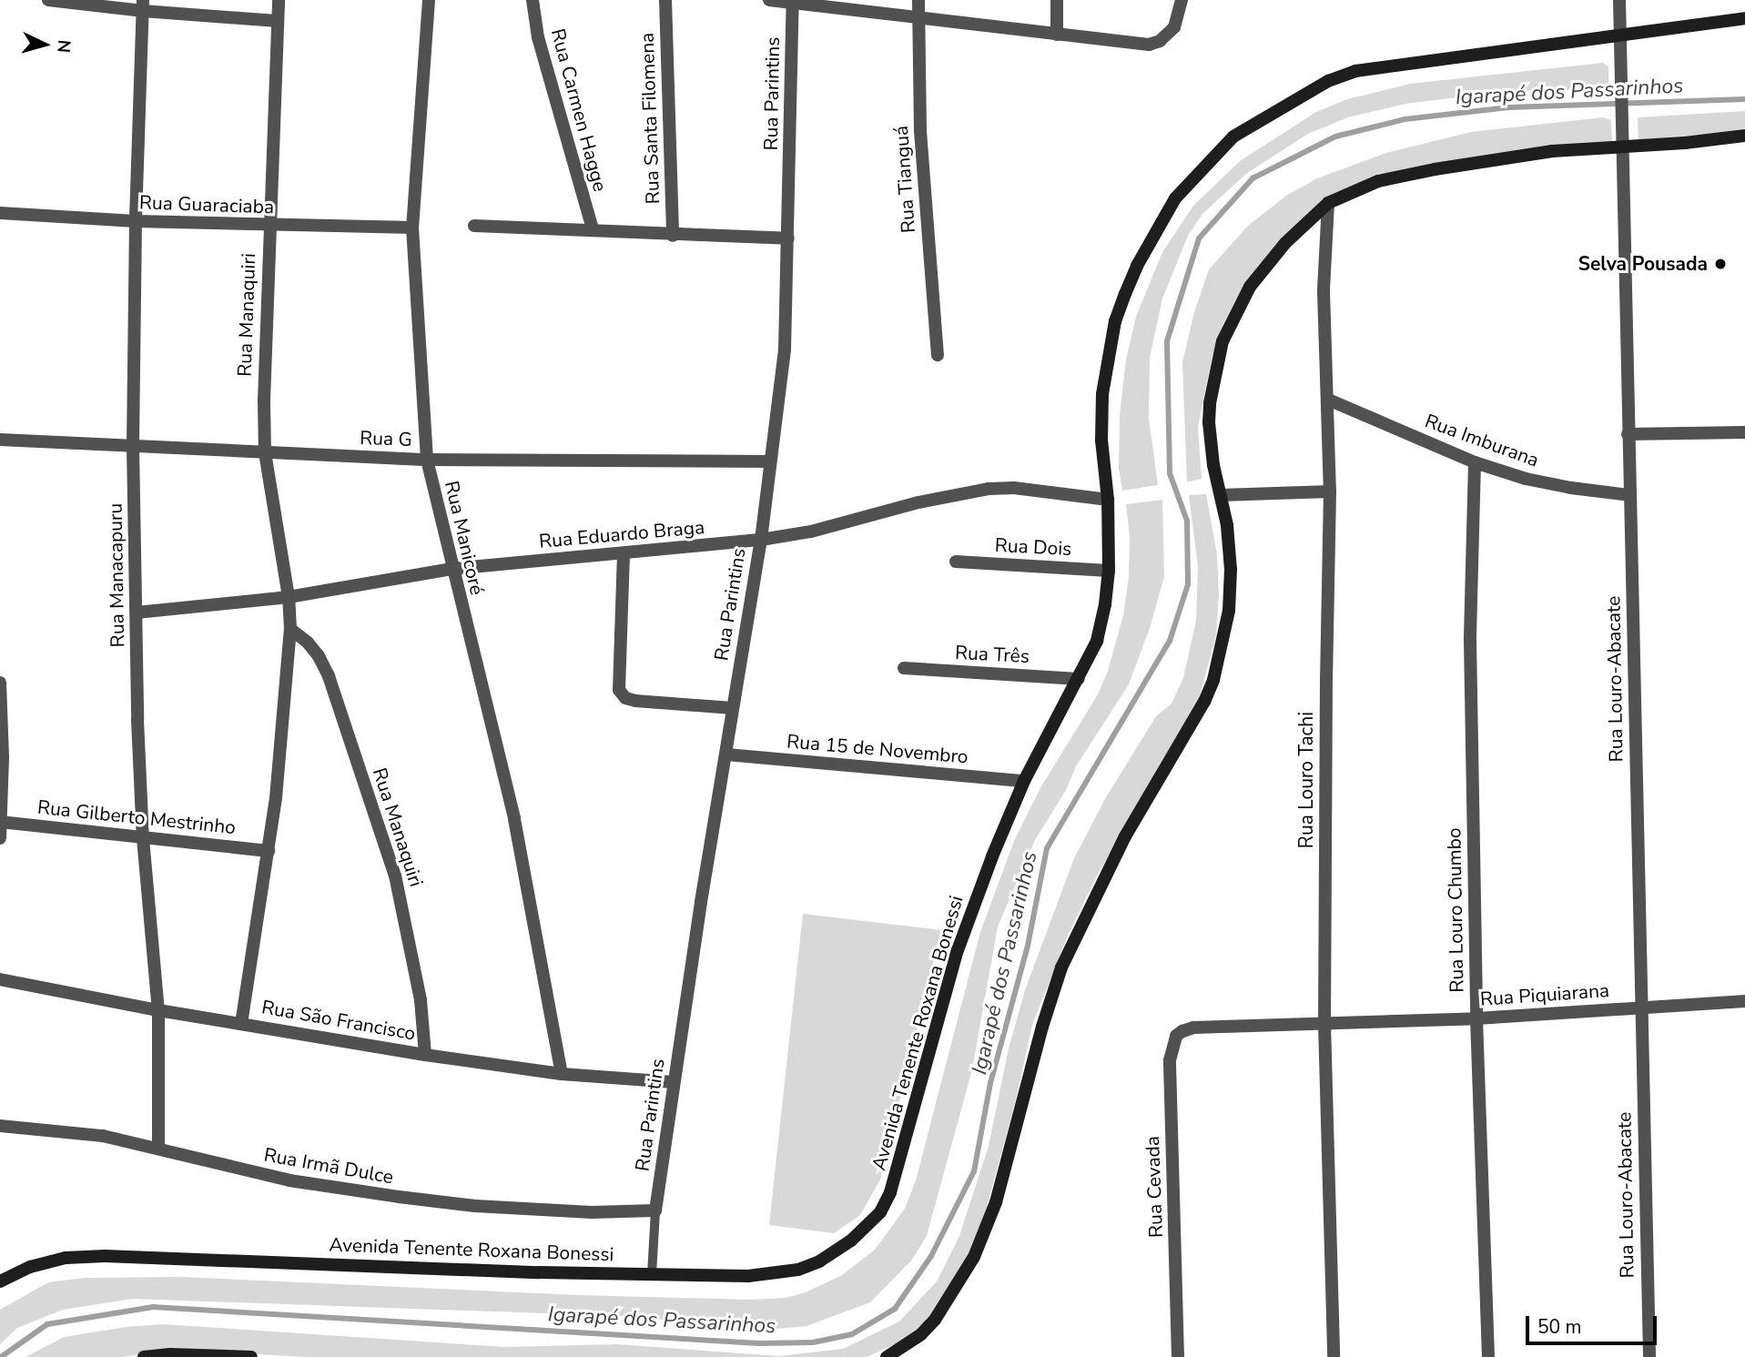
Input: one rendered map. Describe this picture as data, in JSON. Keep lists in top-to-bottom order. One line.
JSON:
{"streets":{"street":["Rua Parintins","Rua Carmen Hagge","Rua Santa Filomena","Rua Tianguá","Rua Guaraciaba","Rua Manaquiri","Rua G","Rua Imburana","Rua Eduardo Braga","Rua Manicoré","Rua Dois","Rua Manacapuru","Rua Três","Rua Louro-Abacate","Rua 15 de Novembro","Rua Louro Tachi","Rua Gilberto Mestrinho","Rua Louro Chumbo","Rua Piquiarana","Rua São Francisco","Avenida Tenente Roxana Bonessi","Rua Irmã Dulce","Rua Cevada"]},"crossings":[["Rua Parintins","Rua G"],["Rua Parintins","Rua Eduardo Braga"],["Rua Parintins","Rua 15 de Novembro"],["Rua Parintins","Rua São Francisco"],["Rua Parintins","Rua Irmã Dulce"],["Rua Guaraciaba","Rua Manaquiri"],["Rua Guaraciaba","Rua Manicoré"],["Rua Guaraciaba","Rua Manacapuru"],["Rua Manaquiri","Rua G"],["Rua Manaquiri","Rua Eduardo Braga"],["Rua Manaquiri","Rua Gilberto Mestrinho"],["Rua Manaquiri","Rua São Francisco"],["Rua G","Rua Manicoré"],["Rua G","Rua Manacapuru"],["Rua Imburana","Rua Louro-Abacate"],["Rua Imburana","Rua Louro Tachi"],["Rua Imburana","Rua Louro Chumbo"],["Rua Eduardo Braga","Rua Manicoré"],["Rua Eduardo Braga","Rua Manacapuru"],["Rua Eduardo Braga","Avenida Tenente Roxana Bonessi"],["Rua Manicoré","Rua São Francisco"],["Rua Dois","Avenida Tenente Roxana Bonessi"],["Rua Manacapuru","Rua Gilberto Mestrinho"],["Rua Manacapuru","Rua São Francisco"],["Rua Manacapuru","Rua Irmã Dulce"],["Rua Três","Avenida Tenente Roxana Bonessi"],["Rua Louro-Abacate","Rua Piquiarana"],["Rua Louro-Abacate","Avenida Tenente Roxana Bonessi"],["Rua 15 de Novembro","Avenida Tenente Roxana Bonessi"],["Rua Louro Tachi","Rua Piquiarana"],["Rua Louro Chumbo","Rua Piquiarana"],["Rua Piquiarana","Rua Cevada"]],"water":["Igarapé dos Passarinhos"],"places":["Selva Pousada"],"scale_bar":"50 m","north":"right"}
